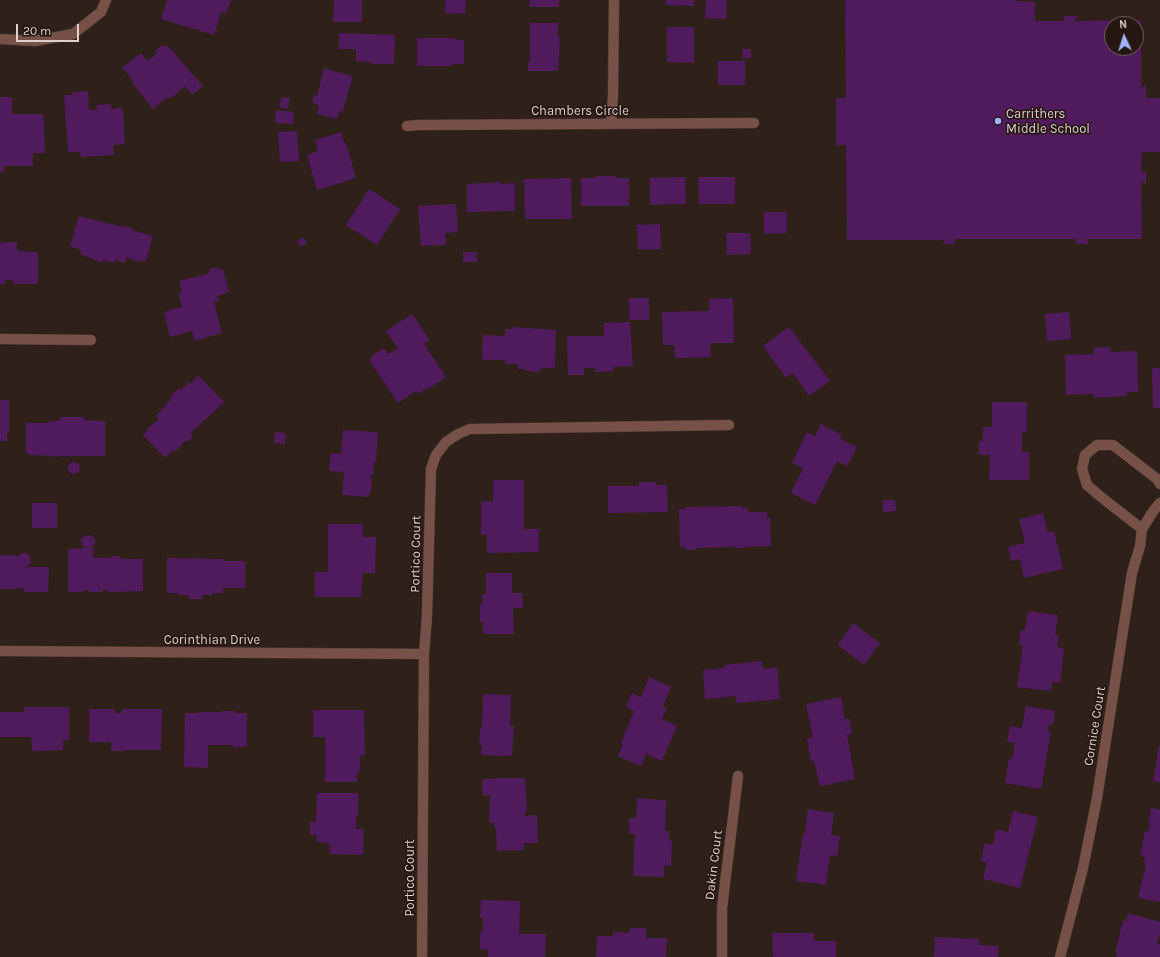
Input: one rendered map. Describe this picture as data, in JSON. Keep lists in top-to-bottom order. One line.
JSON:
{"streets":{"street":["Chambers Circle","Portico Court","Corinthian Drive","Cornice Court","Dakin Court"]},"crossings":[["Portico Court","Corinthian Drive"]],"places":["Carrithers Middle School"],"scale_bar":"20 m","north":"top"}
